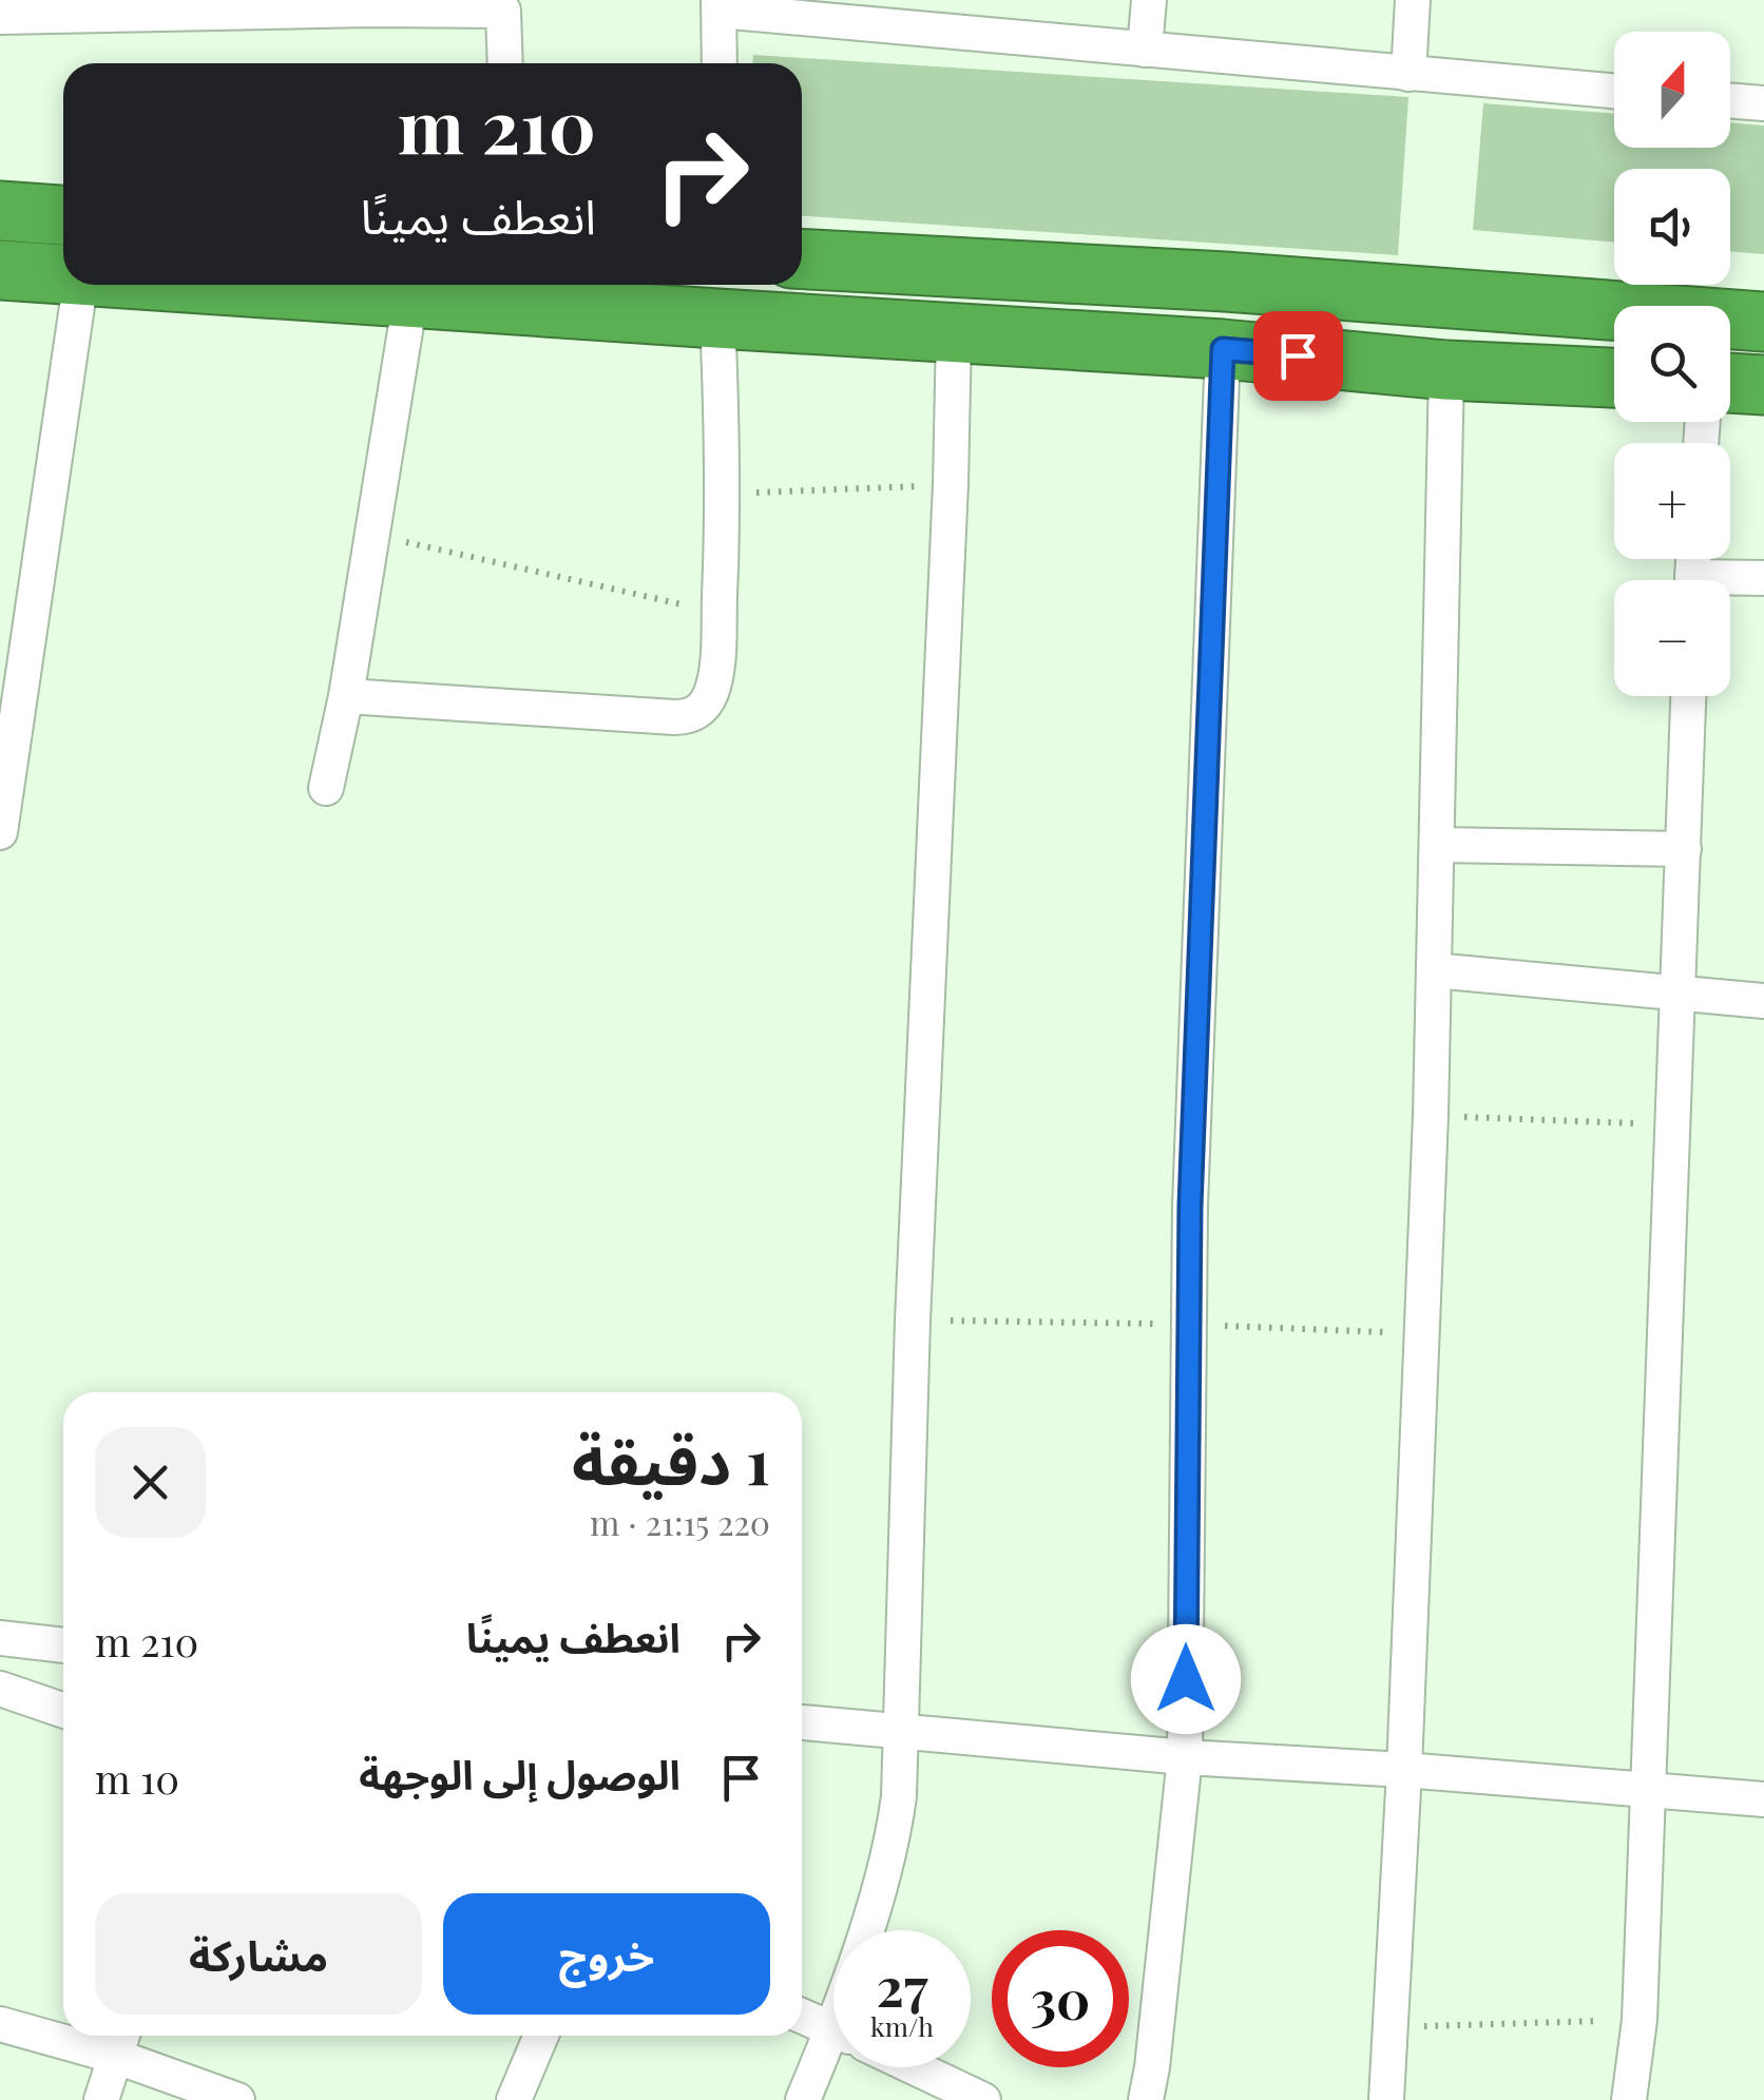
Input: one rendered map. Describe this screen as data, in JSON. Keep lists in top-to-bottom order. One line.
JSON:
{"north":"top","page":{"map_buttons":["+","−"],"turn":["210 m","انعطف يمينًا"],"heading":["1 دقيقة","220 m · 21:15"],"list":[{"name":"انعطف يمينًا","value":"210 m"},{"name":"الوصول إلى الوجهة","value":"10 m"}],"buttons":["خروج","مشاركة"],"speed":"27 km/h","limit":"30"}}
